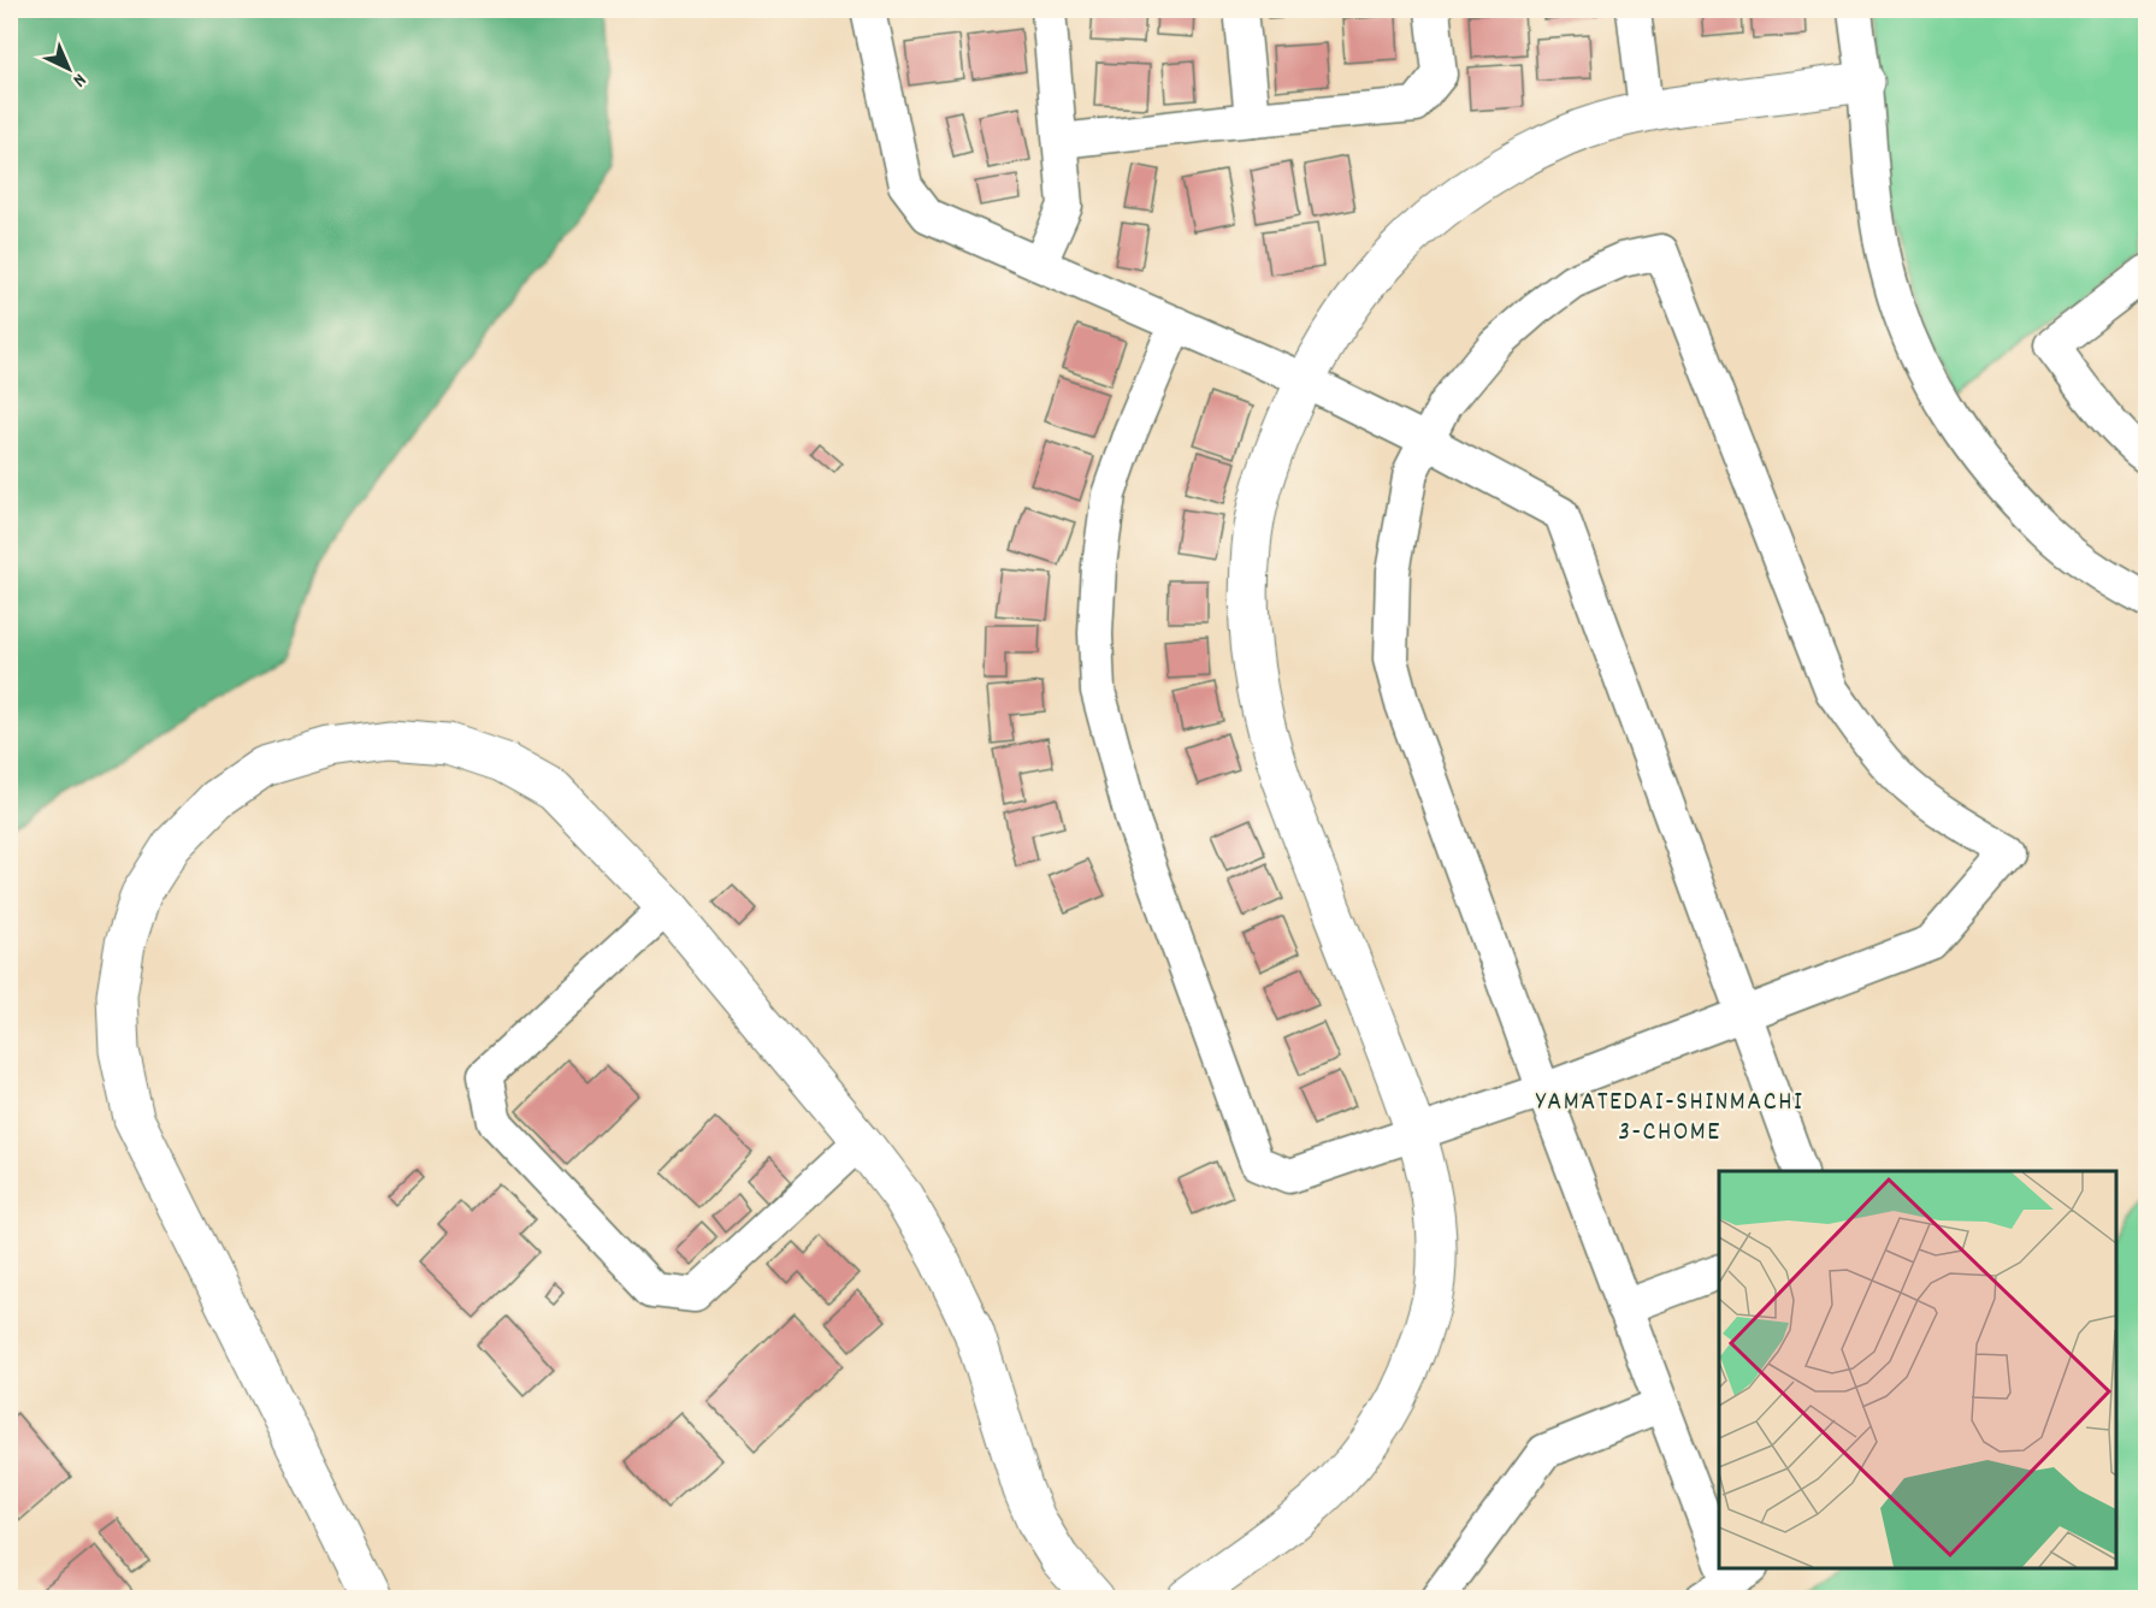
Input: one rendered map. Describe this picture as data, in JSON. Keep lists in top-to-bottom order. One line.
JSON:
{"districts":["YAMATEDAI-SHINMACHI 3-CHOME"],"north":"bottom right"}
